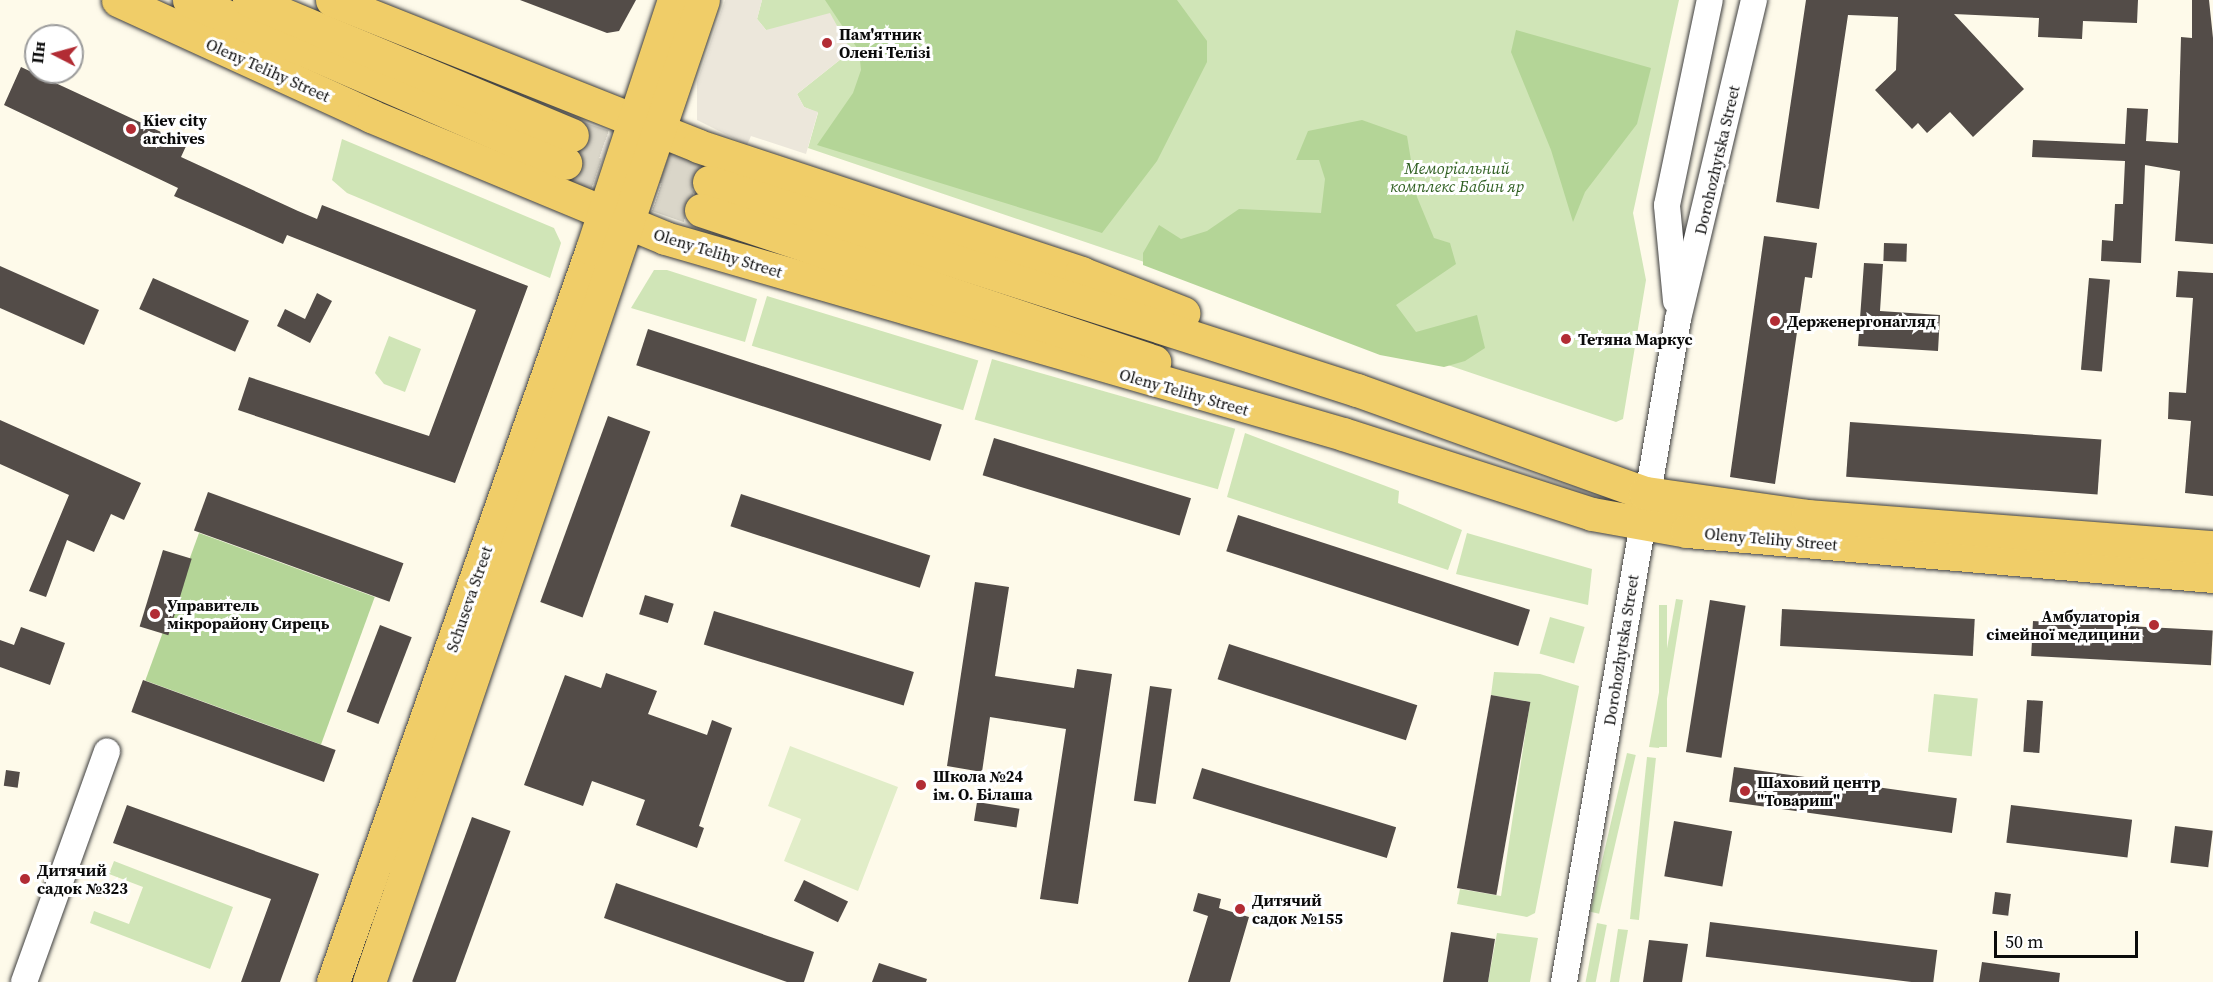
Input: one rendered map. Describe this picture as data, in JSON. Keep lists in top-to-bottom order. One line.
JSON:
{"streets":{"main road":["Oleny Telihy Street","Schuseva Street"],"street":["Dorohozhytska Street"]},"crossings":[["Oleny Telihy Street","Dorohozhytska Street"],["Oleny Telihy Street","Schuseva Street"]],"parks":["Меморіальний комплекс Бабин яр"],"places":["Пам'ятник Олені Телізі","Kiev city archives","Держенергонагляд","Тетяна Маркус","Управитель мікрорайону Сирець","Амбулаторія сімейної медицини","Школа №24 ім. О. Білаша","Шаховий центр \"Товариш\"","Дитячий садок №323","Дитячий садок №155"],"scale_bar":"50 m","north":"left"}
